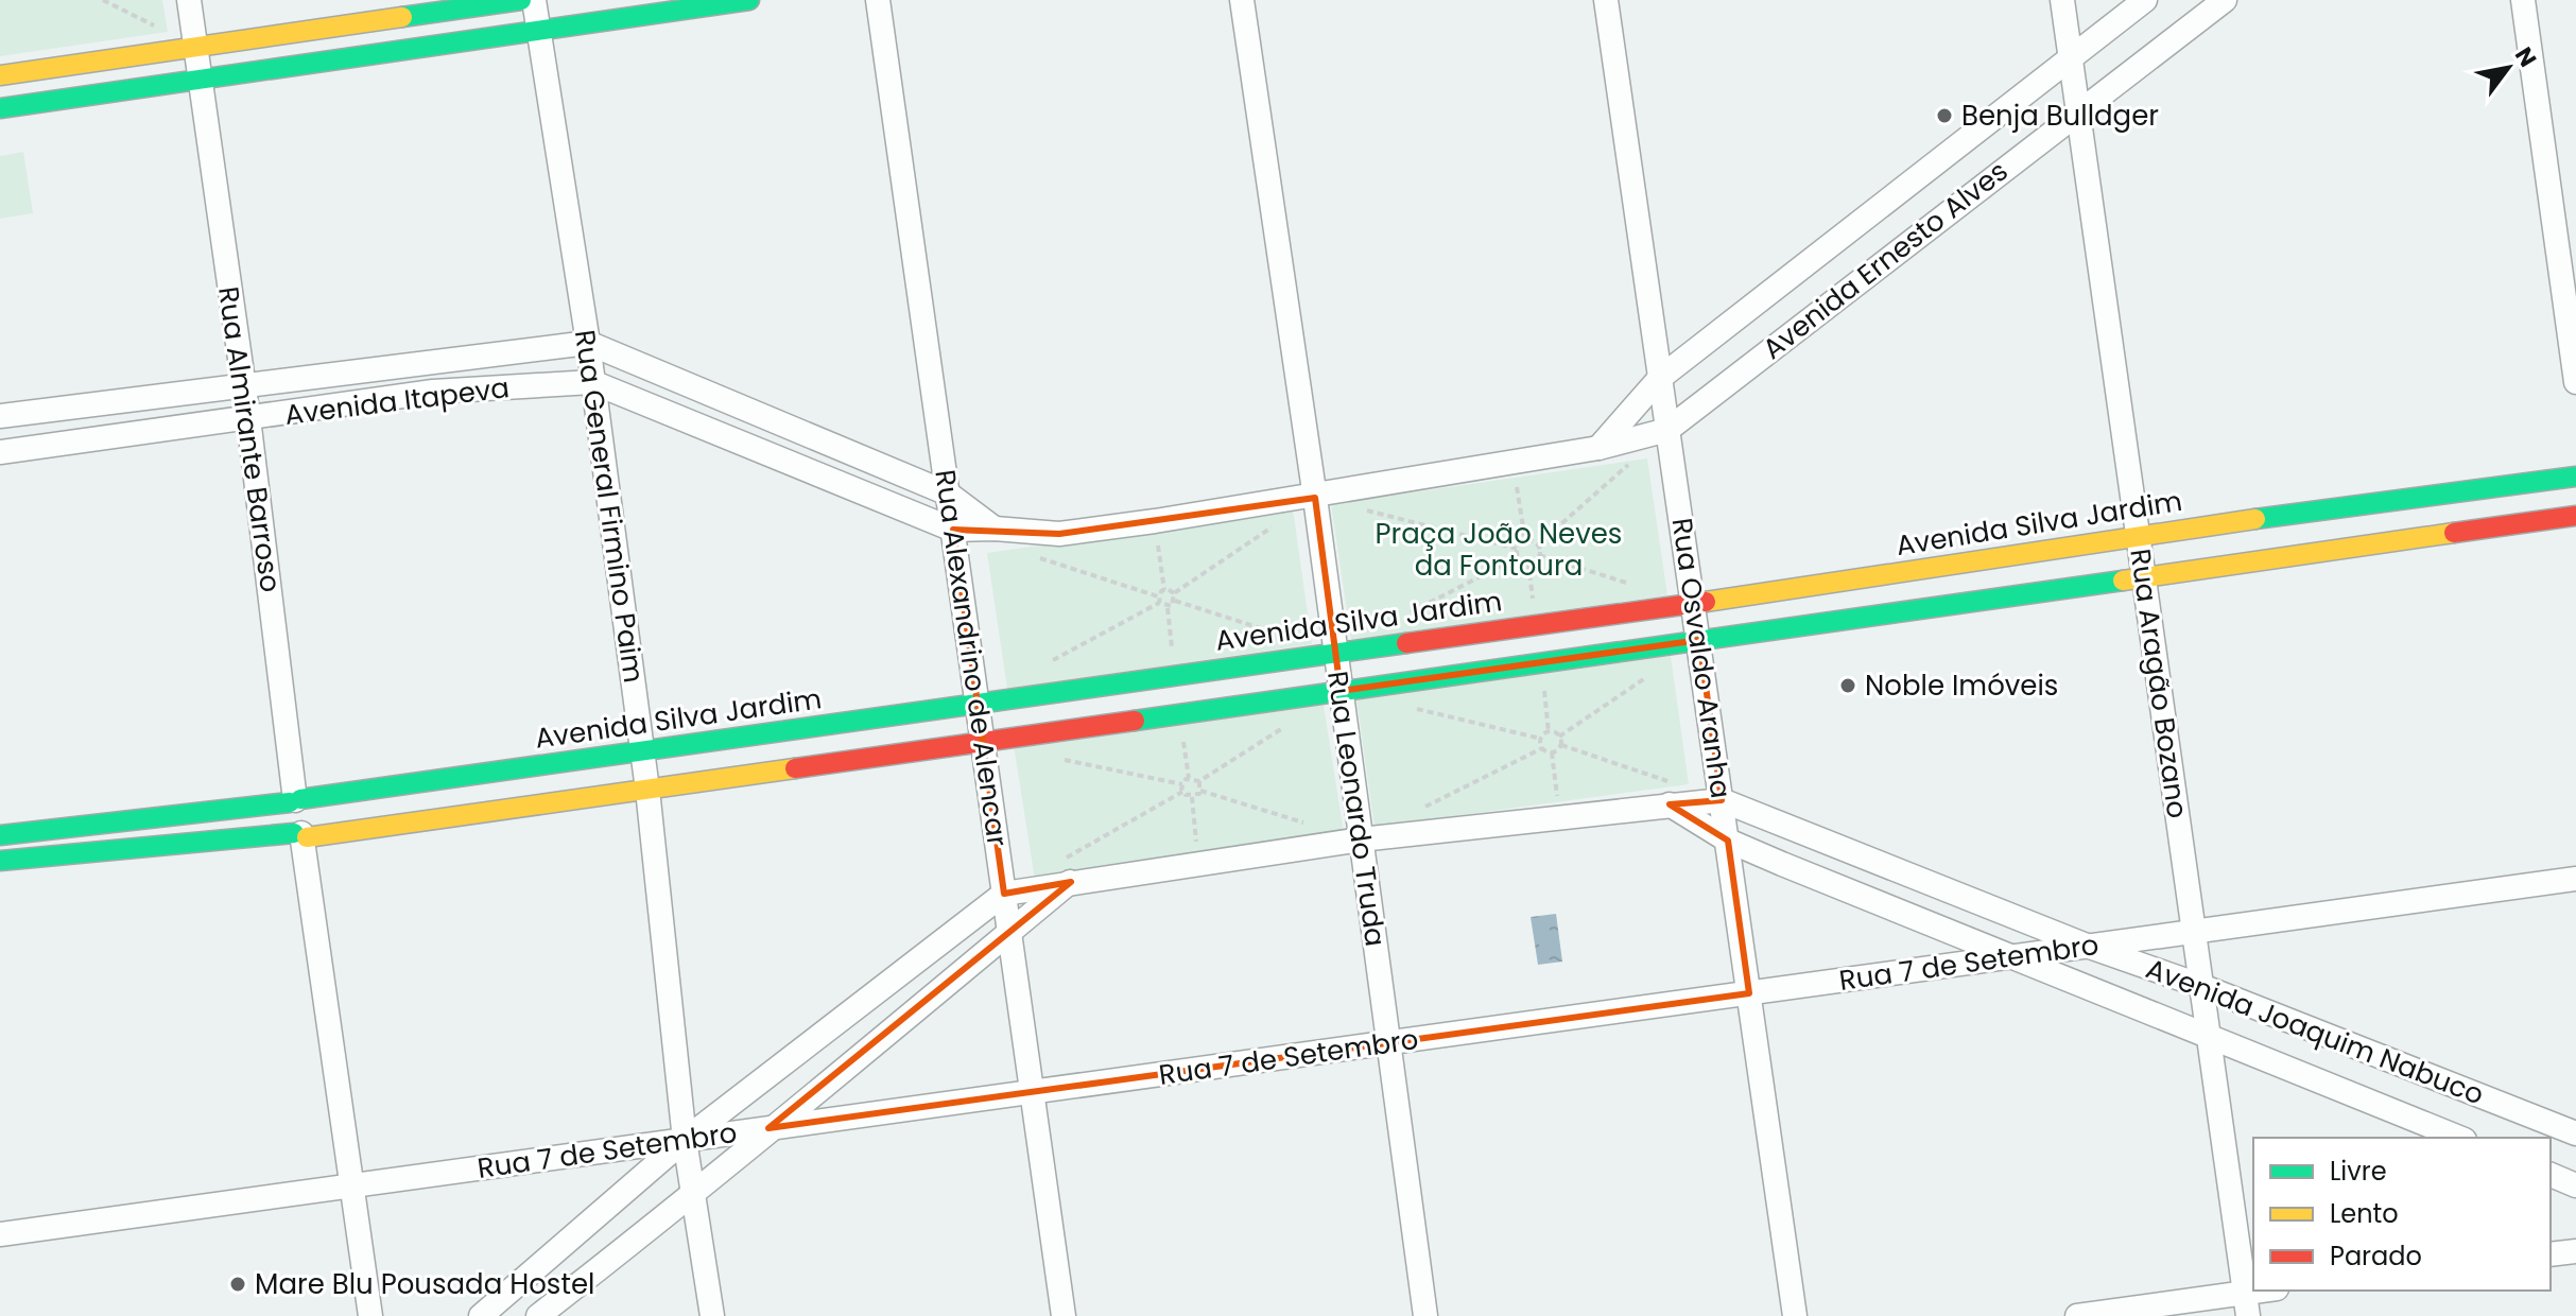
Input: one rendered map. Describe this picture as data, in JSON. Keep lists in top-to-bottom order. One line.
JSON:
{"streets":{"street":["Avenida Ernesto Alves","Avenida Itapeva","Rua Almirante Barroso","Rua General Firmino Paim","Avenida Silva Jardim","Rua Alexandrino de Alencar","Rua Osvaldo Aranha","Rua Aragão Bozano","Rua Leonardo Truda","Rua 7 de Setembro","Avenida Joaquim Nabuco"]},"crossings":[["Avenida Ernesto Alves","Rua Osvaldo Aranha"],["Avenida Ernesto Alves","Rua Aragão Bozano"],["Avenida Itapeva","Rua Almirante Barroso"],["Avenida Itapeva","Rua General Firmino Paim"],["Rua Almirante Barroso","Avenida Silva Jardim"],["Rua General Firmino Paim","Avenida Silva Jardim"],["Rua General Firmino Paim","Rua 7 de Setembro"],["Avenida Silva Jardim","Rua Alexandrino de Alencar"],["Avenida Silva Jardim","Rua Osvaldo Aranha"],["Avenida Silva Jardim","Rua Aragão Bozano"],["Avenida Silva Jardim","Rua Leonardo Truda"],["Rua Alexandrino de Alencar","Rua 7 de Setembro"],["Rua Osvaldo Aranha","Rua 7 de Setembro"],["Rua Osvaldo Aranha","Avenida Joaquim Nabuco"],["Rua Aragão Bozano","Rua 7 de Setembro"],["Rua Aragão Bozano","Avenida Joaquim Nabuco"],["Rua Leonardo Truda","Rua 7 de Setembro"],["Rua 7 de Setembro","Avenida Joaquim Nabuco"]],"parks":["Praça João Neves da Fontoura"],"places":["Benja Bulldger","Noble Imóveis","Mare Blu Pousada Hostel"],"legend":["Livre","Lento","Parado"],"north":"top right"}
